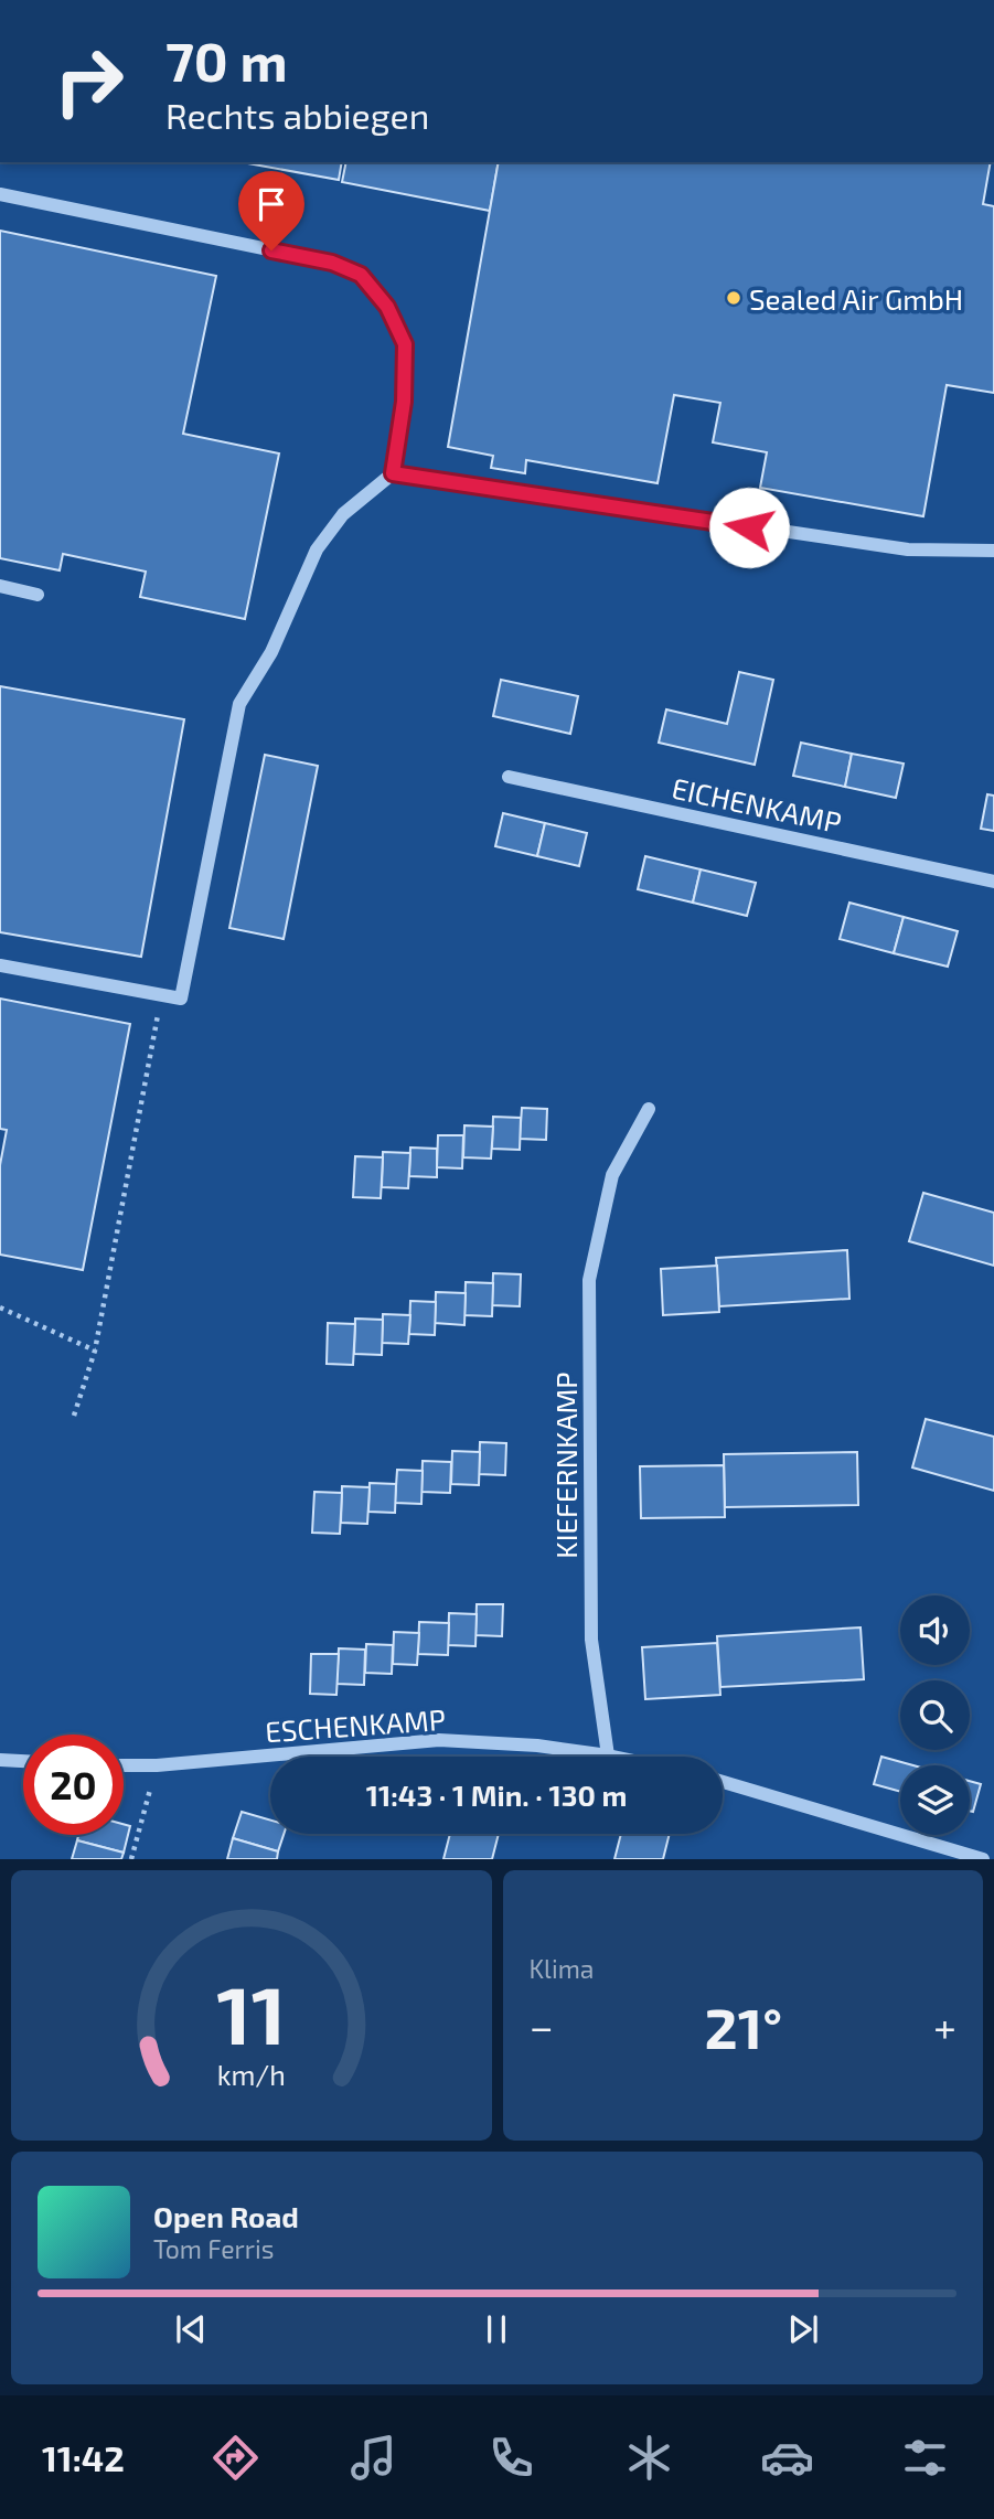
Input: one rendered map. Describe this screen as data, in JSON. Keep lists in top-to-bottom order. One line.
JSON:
{"streets":{"street":["EICHENKAMP","KIEFERNKAMP","ESCHENKAMP"]},"crossings":[["KIEFERNKAMP","ESCHENKAMP"]],"places":["Sealed Air GmbH"],"page":{"turn":["70 m","Rechts abbiegen"],"limit":"20","trip":"11:43 · 1 Min. · 130 m","tile":"Klima","heat":["−","21°","+"],"song":["Open Road","Tom Ferris"],"tabs":"11:42","gauge":["11","km/h"]}}
